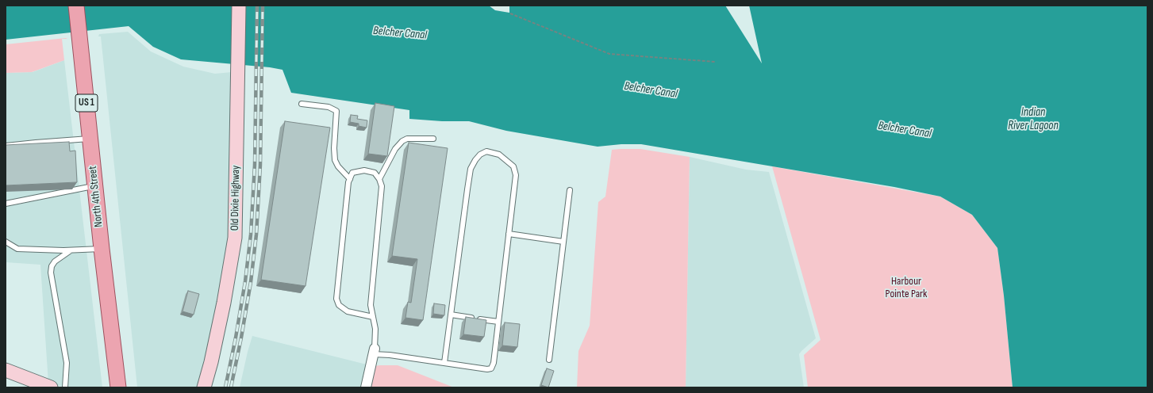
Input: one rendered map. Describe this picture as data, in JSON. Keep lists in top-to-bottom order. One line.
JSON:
{"streets":{"main road":["US 1","North 4th Street"],"street":["Old Dixie Highway"]},"water":["Belcher Canal","Indian River Lagoon"],"parks":["Harbour Pointe Park"]}
